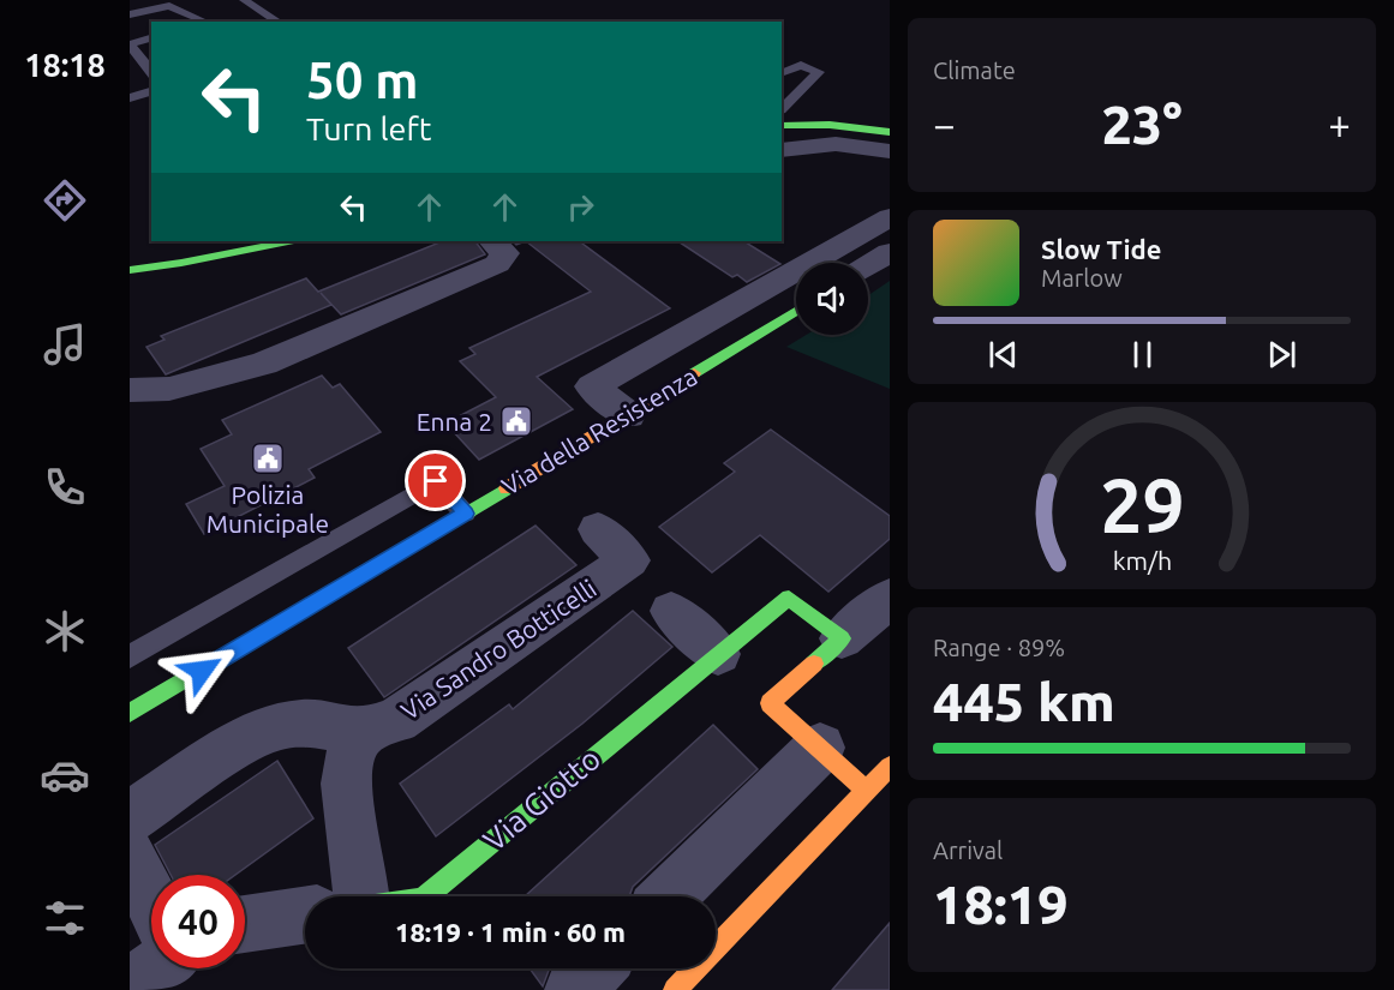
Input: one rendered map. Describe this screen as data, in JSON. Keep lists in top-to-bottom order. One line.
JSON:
{"streets":{"street":["Via della Resistenza","Via Sandro Botticelli","Via Giotto"]},"places":{"public building":["Enna 2","Polizia Municipale"]},"page":{"tabs":"18:18","tile":["Climate",["Range · 89%","445 km"],["Arrival","18:19"]],"turn":["50 m","Turn left"],"heat":["−","23°","+"],"song":["Slow Tide","Marlow"],"limit":"40","trip":"18:19 · 1 min · 60 m","gauge":["29","km/h"]}}
